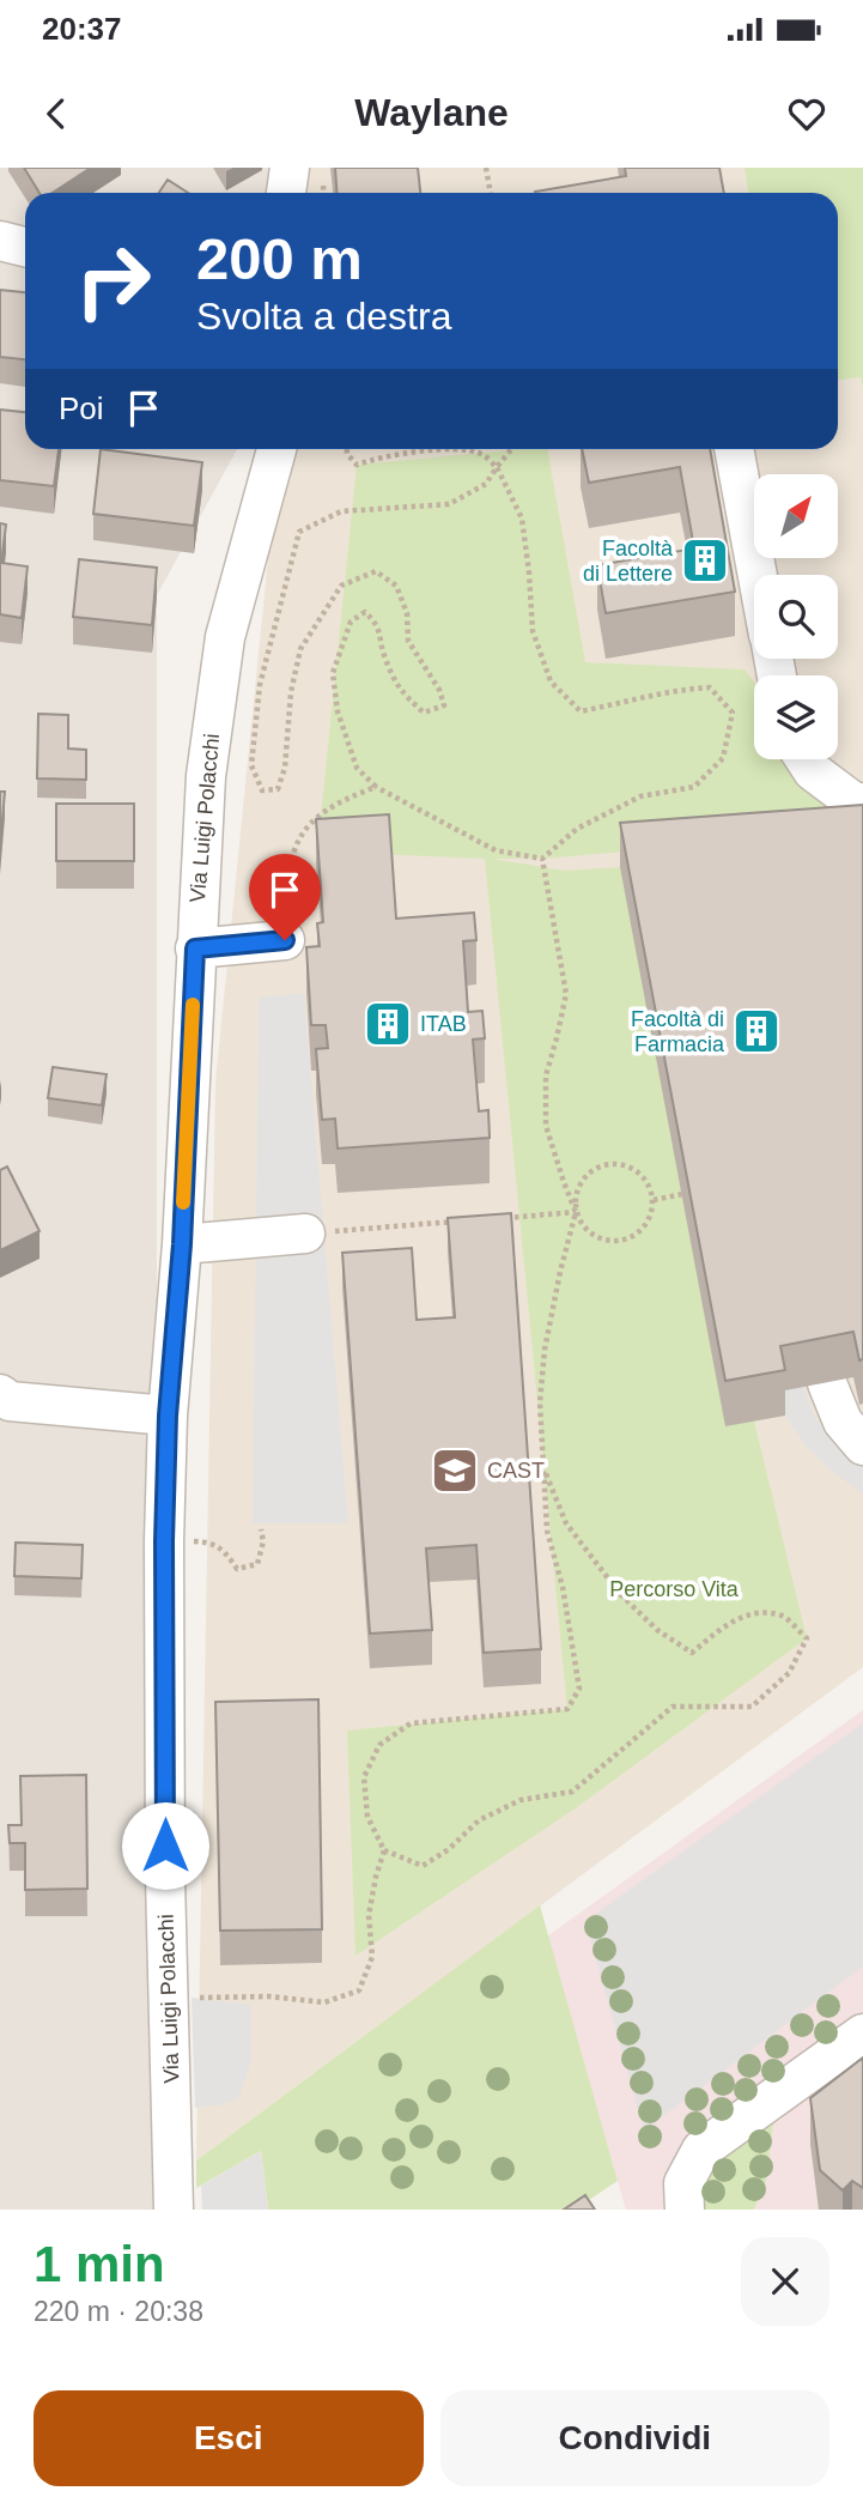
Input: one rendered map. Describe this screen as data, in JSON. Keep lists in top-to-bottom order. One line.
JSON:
{"streets":{"street":["Via Luigi Polacchi"]},"parks":["Percorso Vita"],"places":{"building":["Facoltà di Lettere","ITAB","Facoltà di Farmacia"],"school or university":["CAST"]},"north":"top right","page":{"status":"20:37","header":"Waylane","turn":["200 m","Svolta a destra"],"then":"Poi","heading":["1 min","220 m · 20:38"],"buttons":["Esci","Condividi"]}}
